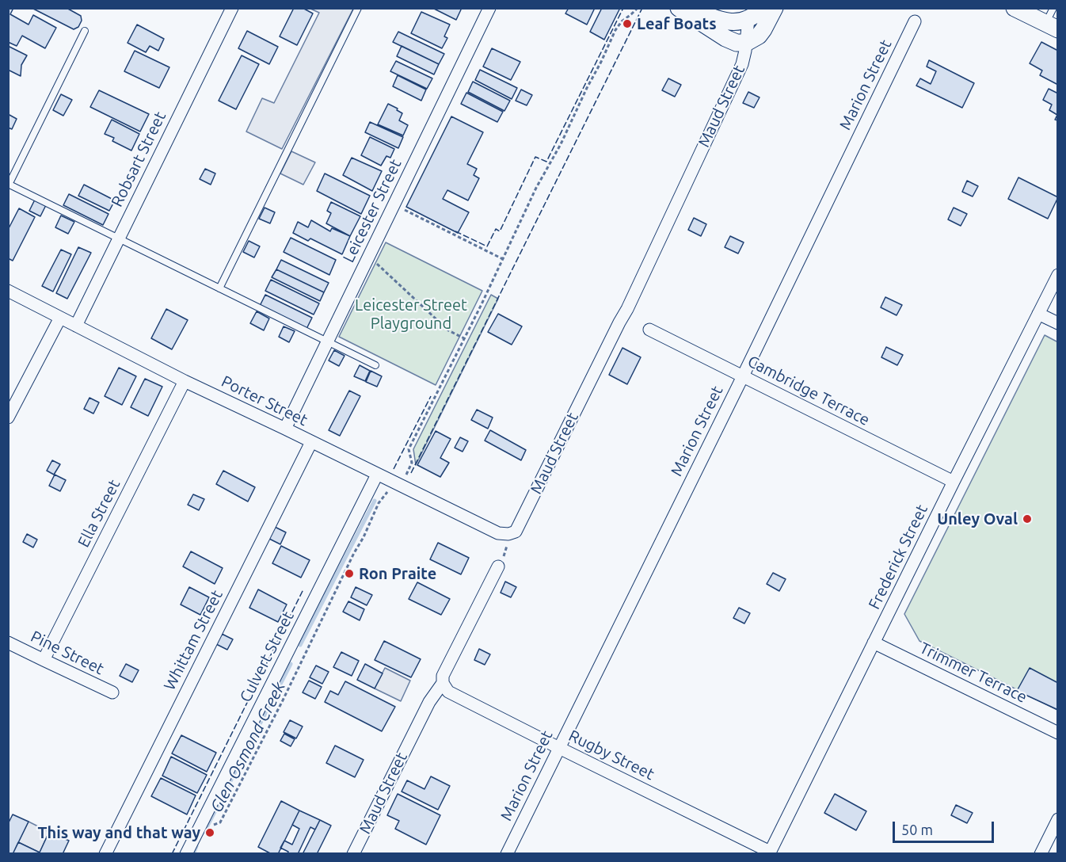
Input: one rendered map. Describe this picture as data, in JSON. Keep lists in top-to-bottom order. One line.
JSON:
{"streets":{"street":["Marion Street","Maud Street","Robsart Street","Leicester Street","Cambridge Terrace","Porter Street","Ella Street","Frederick Street","Whittam Street","Pine Street","Culvert Street","Trimmer Terrace","Rugby Street"]},"crossings":[["Marion Street","Cambridge Terrace"],["Marion Street","Rugby Street"],["Maud Street","Porter Street"],["Maud Street","Rugby Street"],["Robsart Street","Porter Street"],["Leicester Street","Porter Street"],["Cambridge Terrace","Frederick Street"],["Porter Street","Ella Street"],["Porter Street","Whittam Street"],["Porter Street","Culvert Street"],["Ella Street","Pine Street"],["Frederick Street","Trimmer Terrace"],["Frederick Street","Rugby Street"]],"water":["Glen Osmond Creek"],"parks":["Leicester Street Playground"],"places":["Leaf Boats","Unley Oval","Ron Praite","This way and that way"],"scale_bar":"50 m"}
